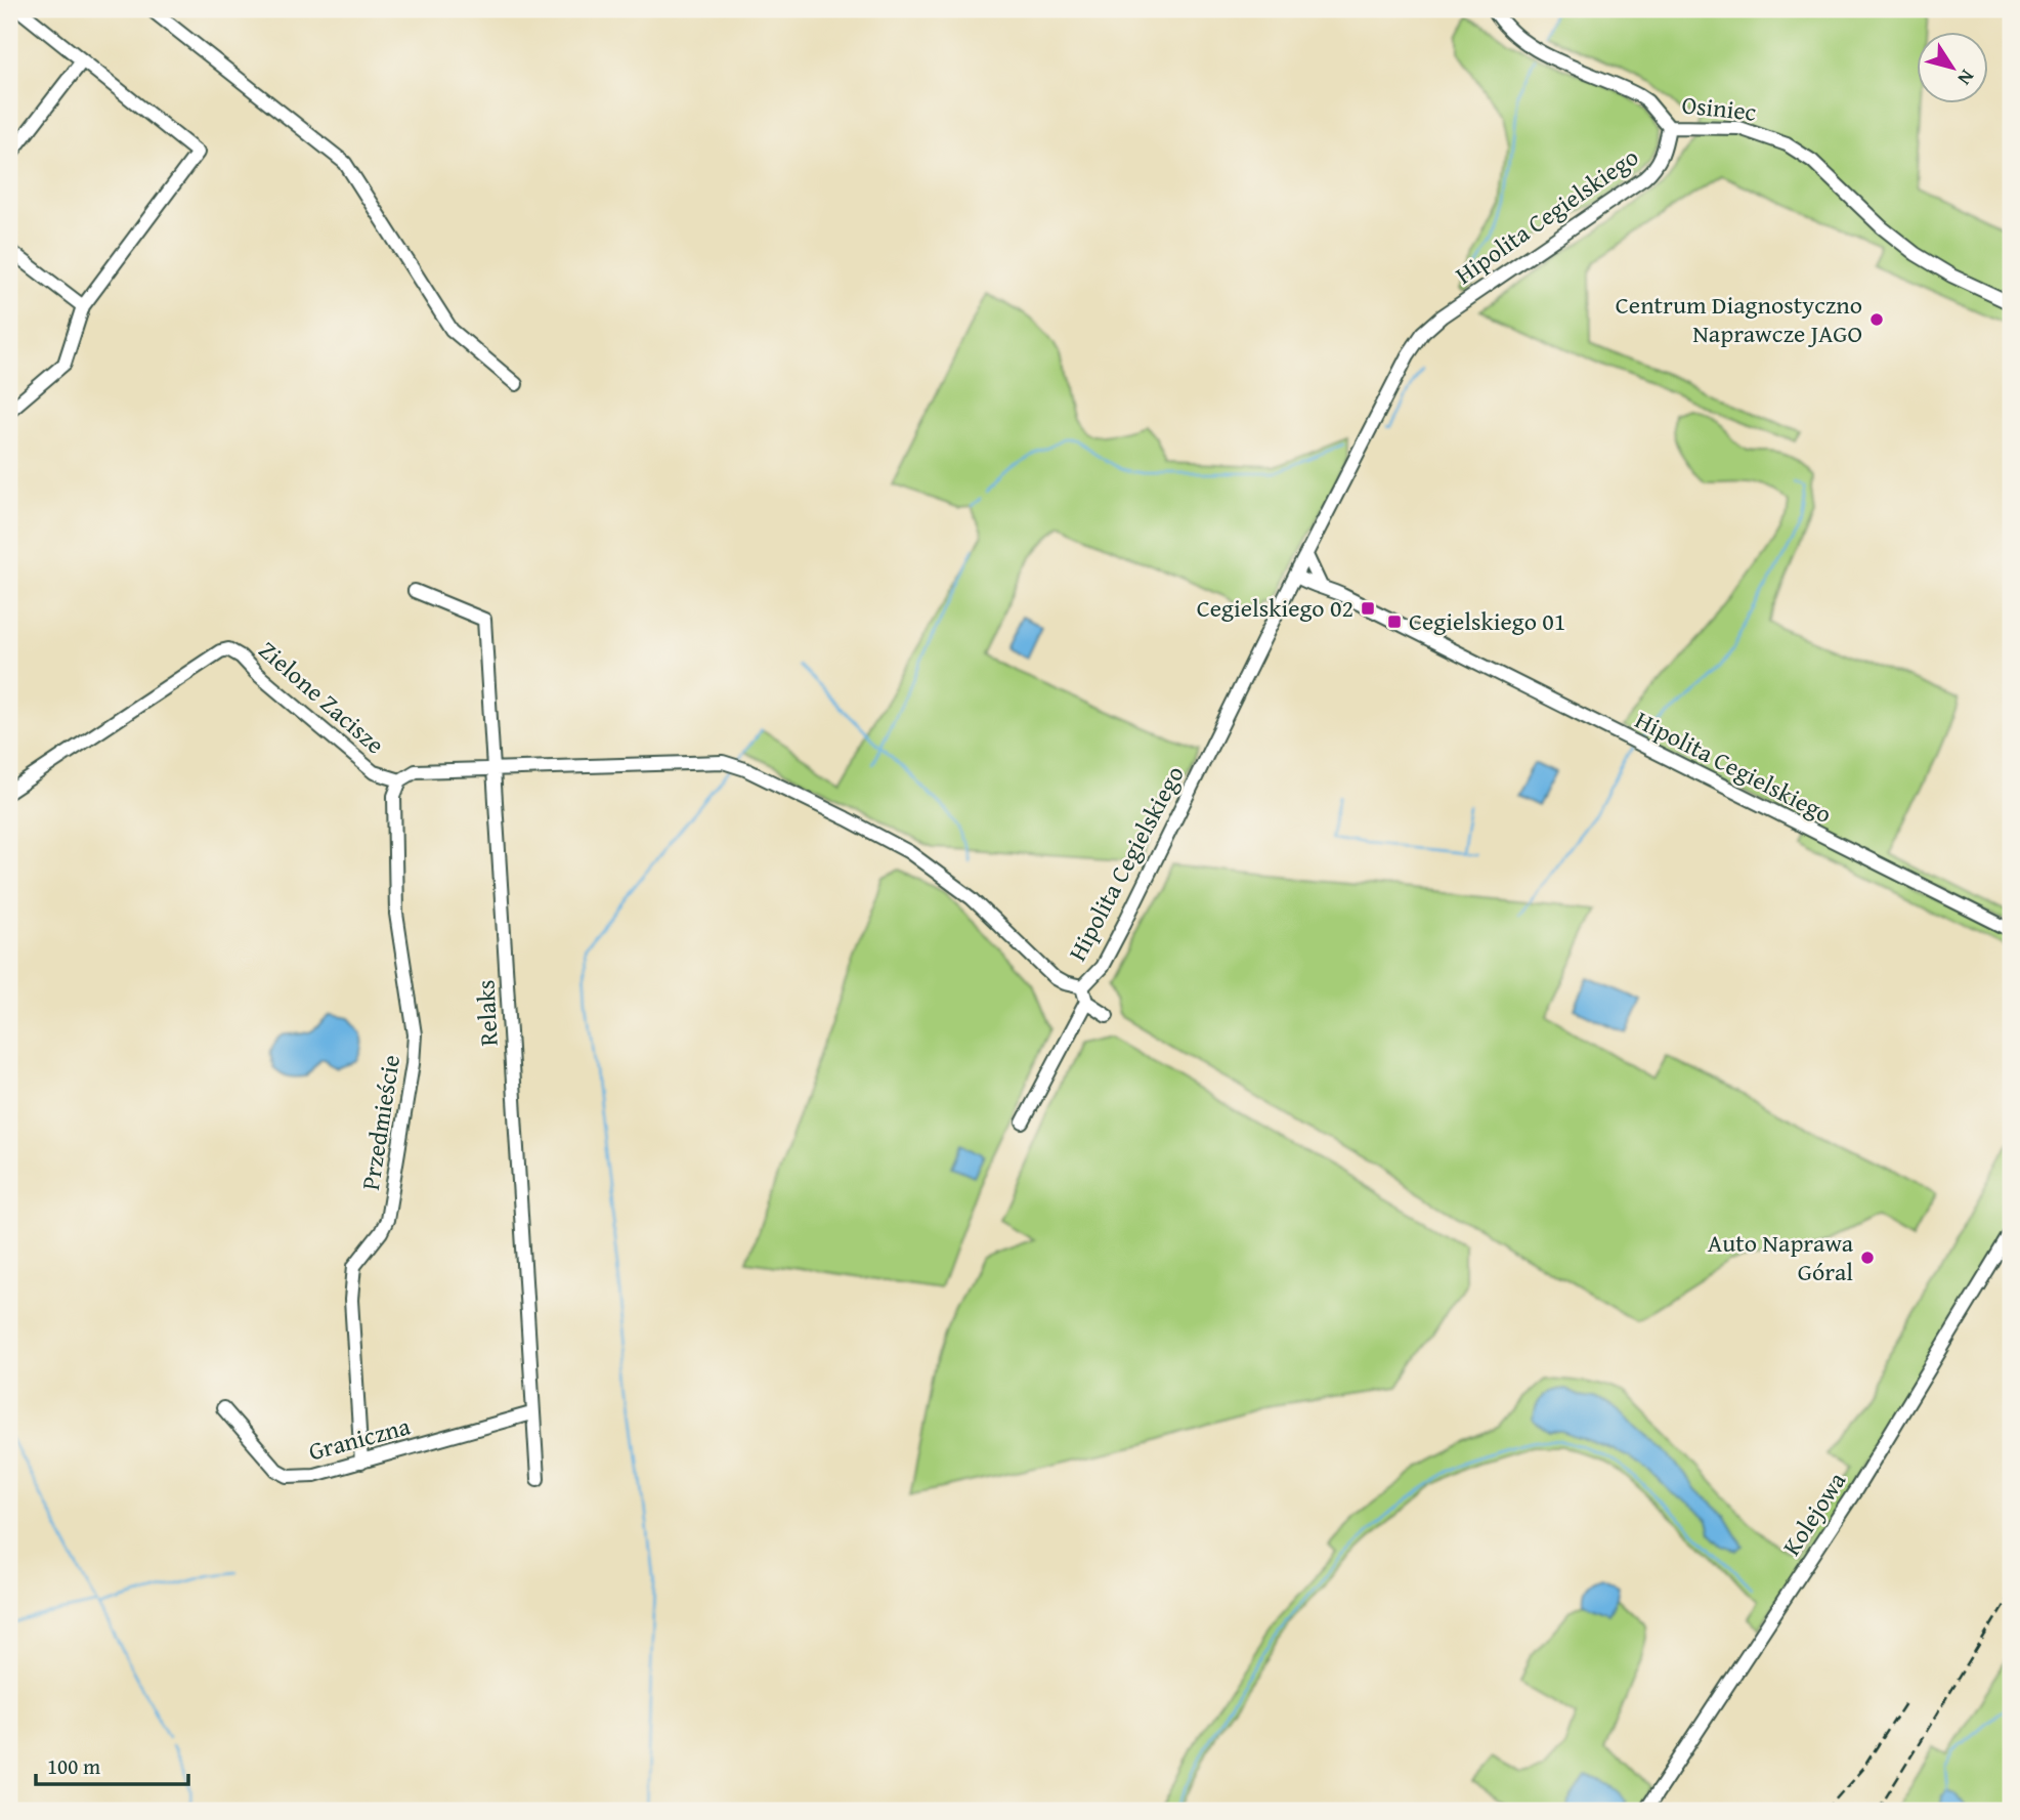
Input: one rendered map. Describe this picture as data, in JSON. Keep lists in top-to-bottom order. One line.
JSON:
{"streets":{"street":["Osiniec","Hipolita Cegielskiego","Zielone Zacisze","Relaks","Przedmieście","Graniczna","Kolejowa"]},"crossings":[["Osiniec","Hipolita Cegielskiego"],["Hipolita Cegielskiego","Zielone Zacisze"],["Zielone Zacisze","Relaks"],["Zielone Zacisze","Przedmieście"],["Relaks","Graniczna"],["Przedmieście","Graniczna"]],"places":{"other":["Centrum Diagnostyczno Naprawcze JAGO","Auto Naprawa Góral"],"transit":["Cegielskiego 02","Cegielskiego 01"]},"scale_bar":"100 m","north":"bottom right"}
